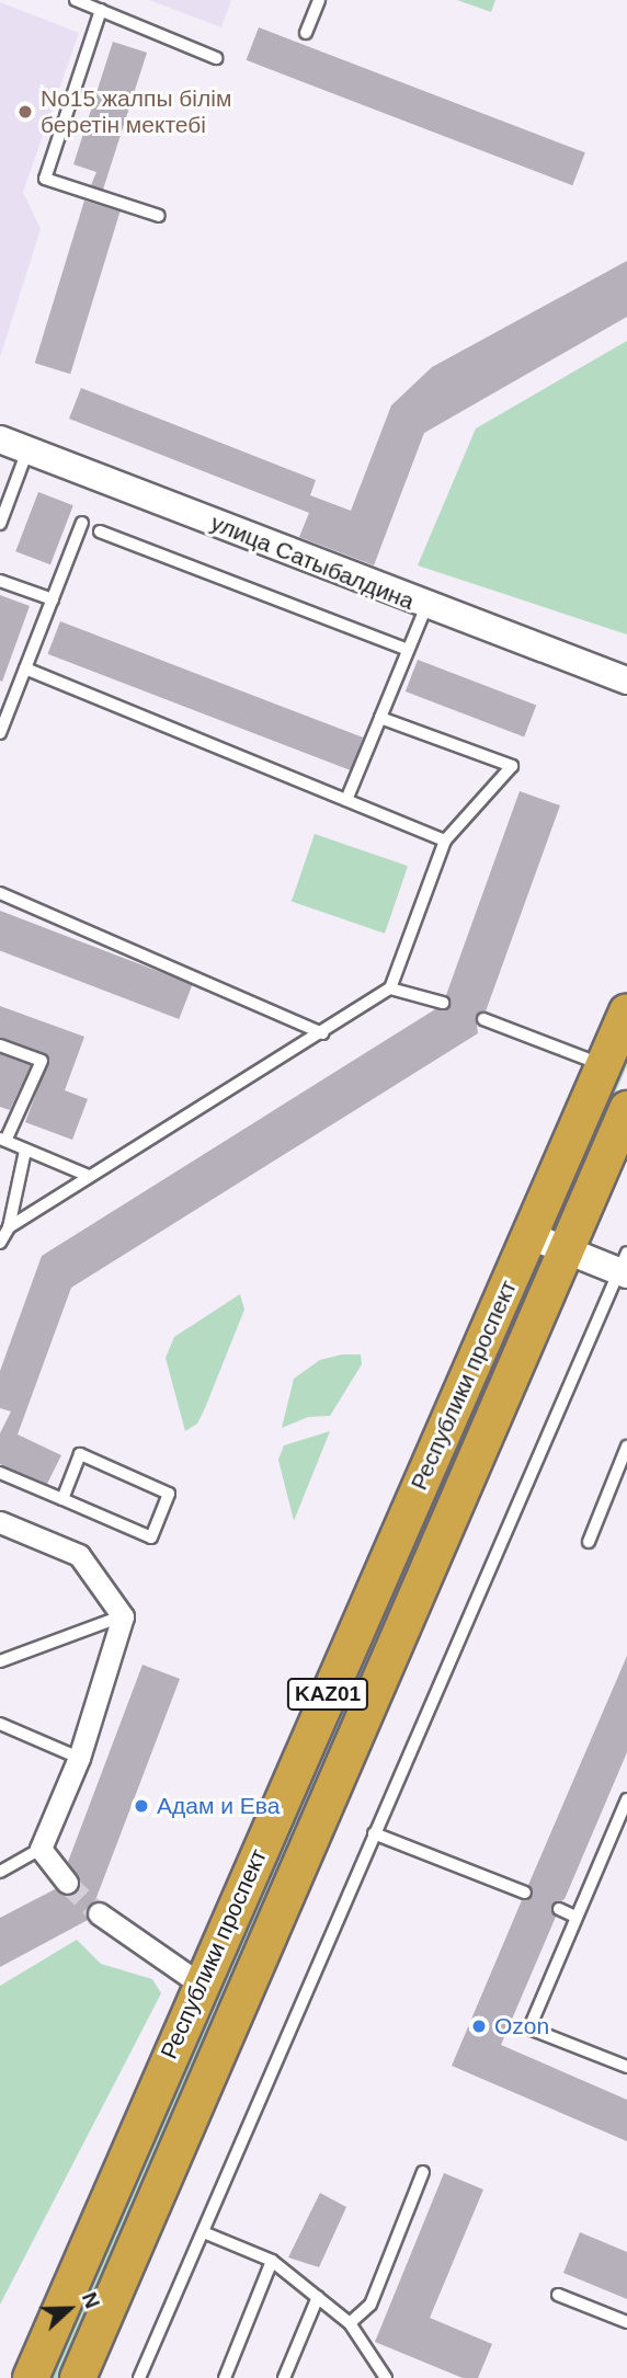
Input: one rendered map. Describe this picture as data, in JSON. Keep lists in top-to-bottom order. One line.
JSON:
{"streets":{"highway":["Республики проспект","KАZ01"],"street":["улица Сатыбалдина"]},"places":["No15 жалпы білім беретін мектебі","Адам и Ева","Ozon"],"north":"right"}
